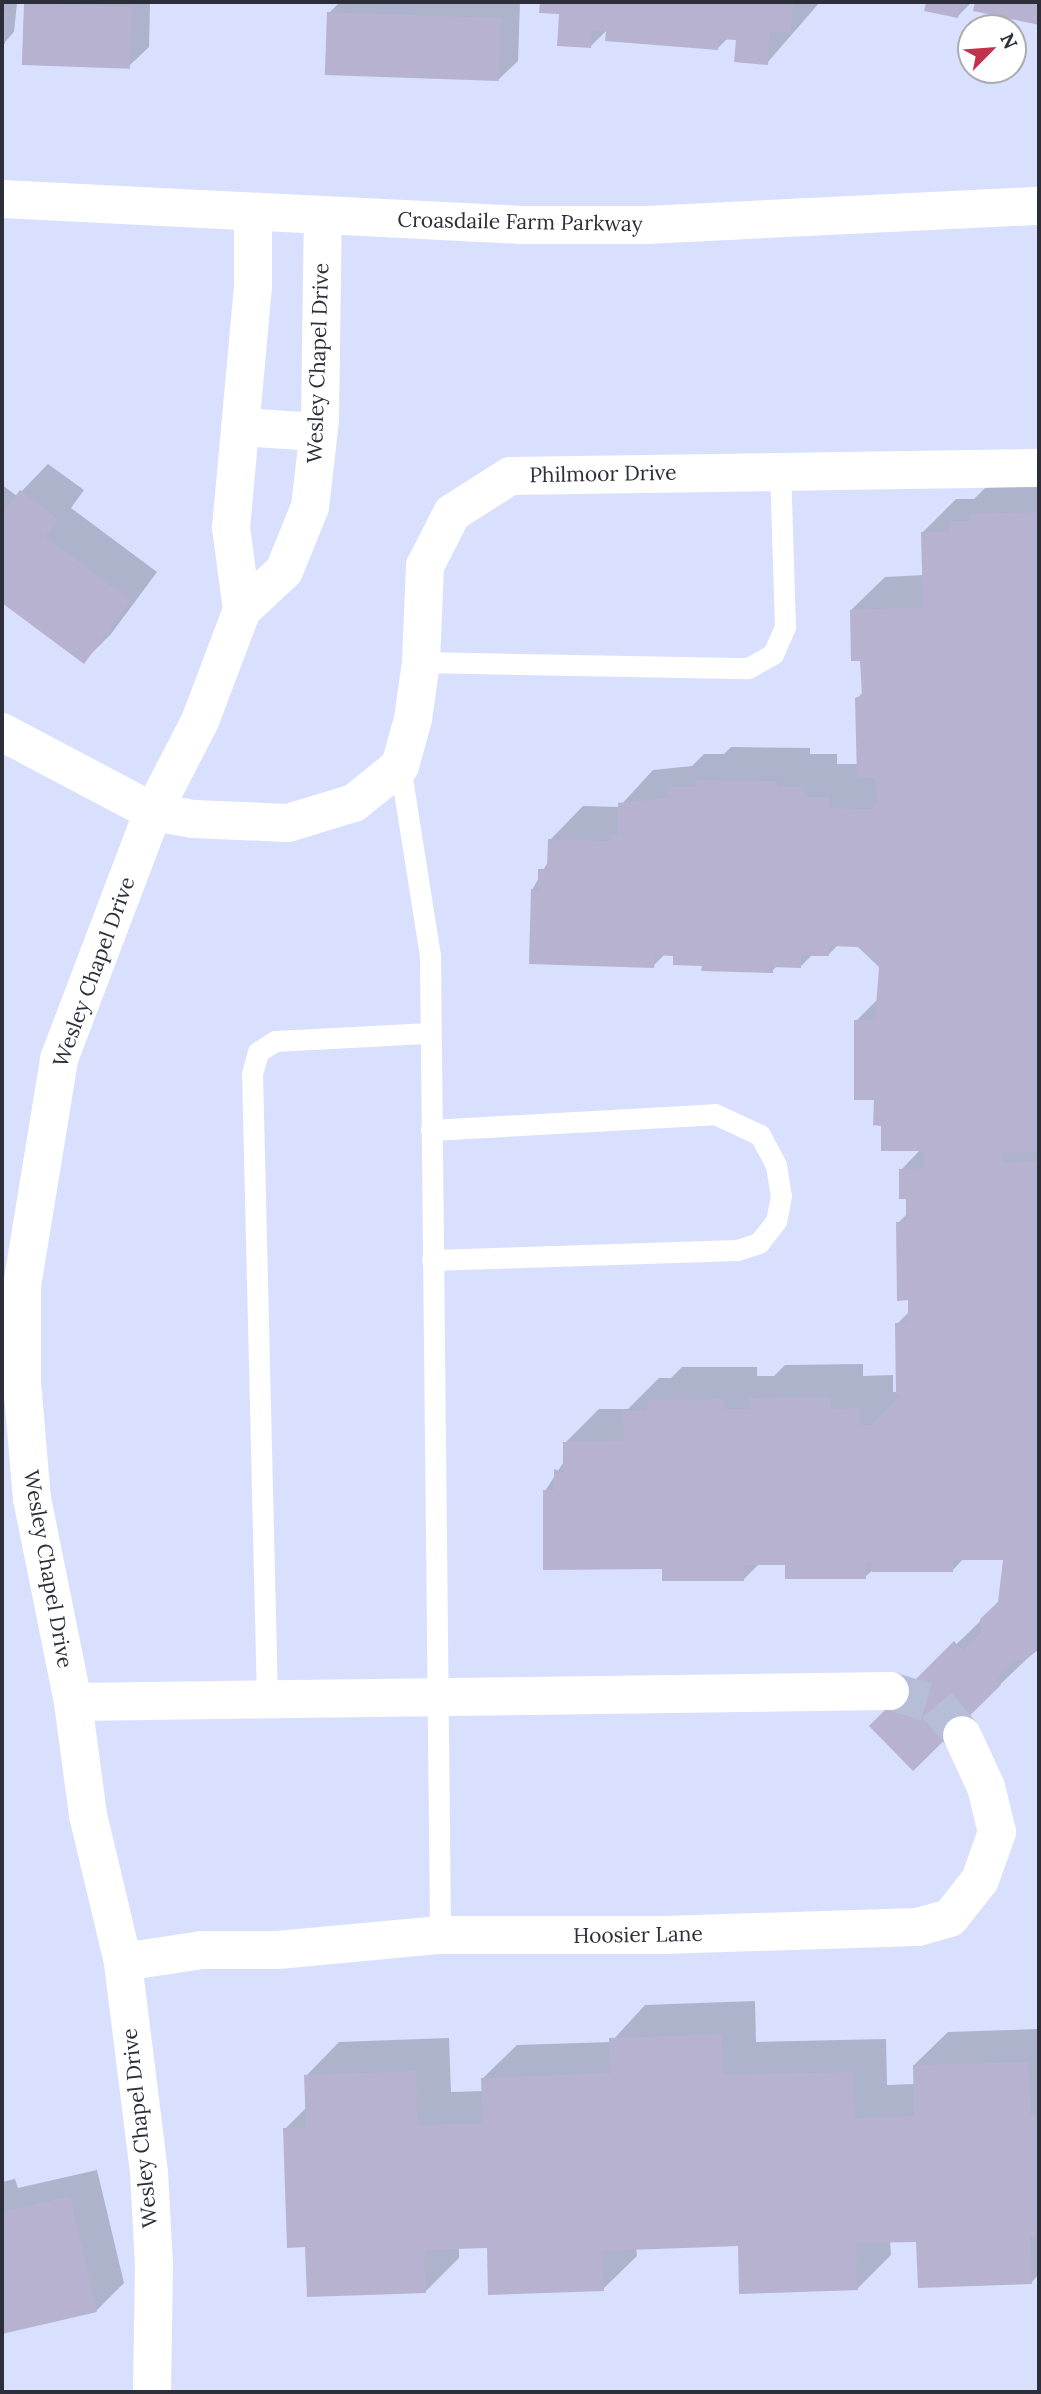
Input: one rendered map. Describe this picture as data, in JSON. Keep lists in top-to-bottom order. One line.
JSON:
{"streets":{"street":["Croasdaile Farm Parkway","Wesley Chapel Drive","Philmoor Drive","Hoosier Lane"]},"crossings":[["Croasdaile Farm Parkway","Wesley Chapel Drive"],["Wesley Chapel Drive","Hoosier Lane"]],"north":"top right"}
